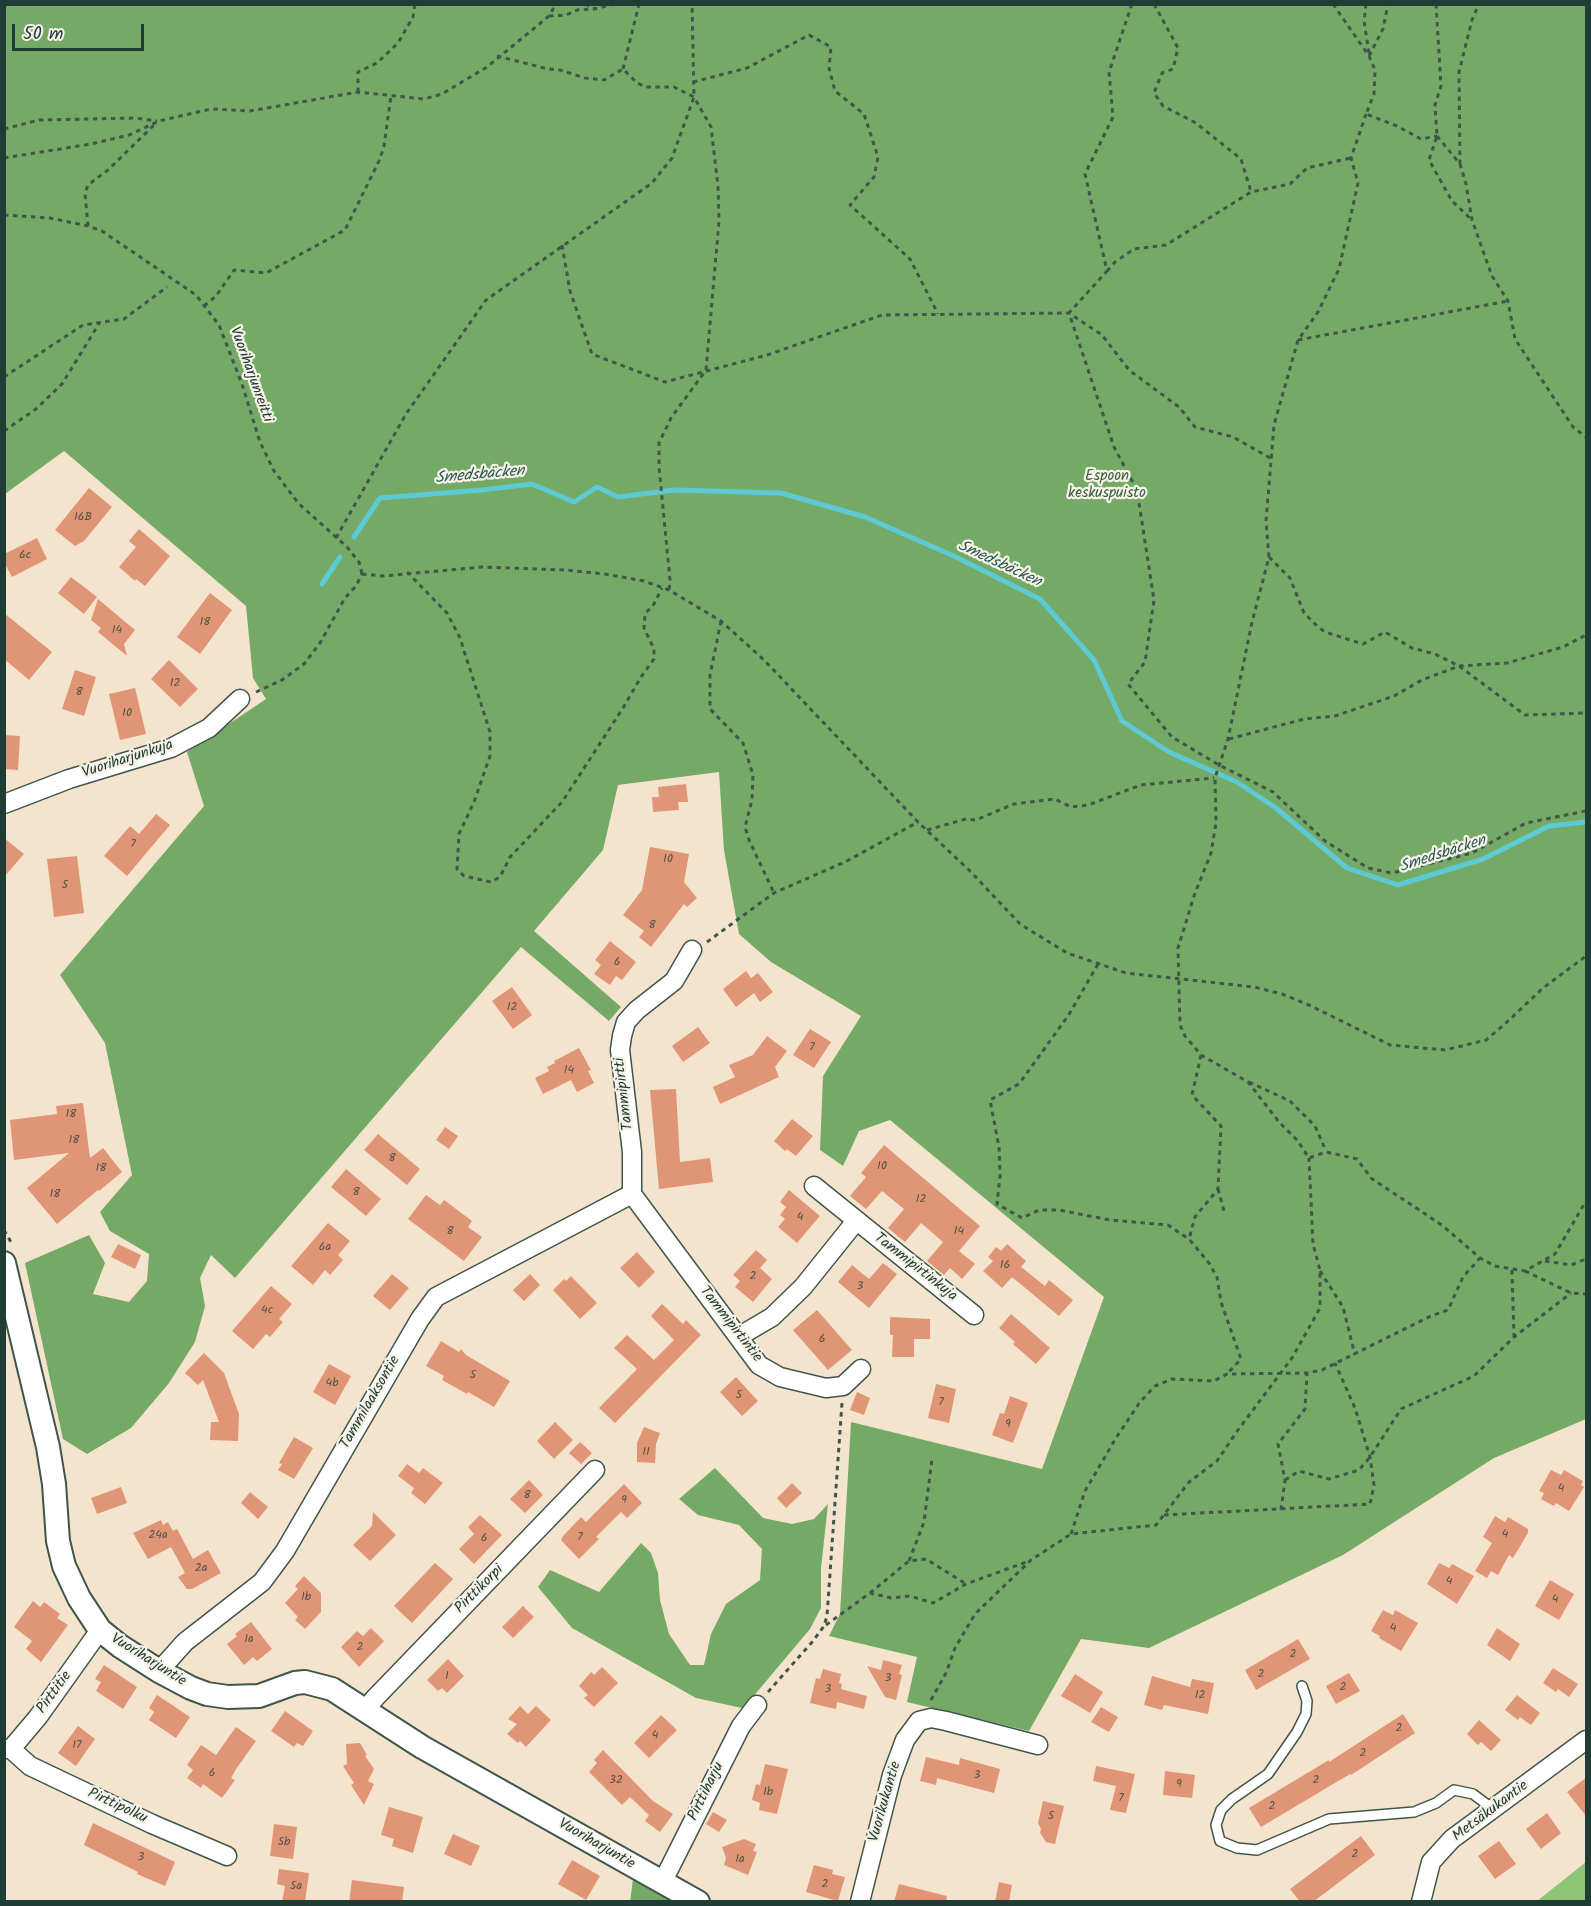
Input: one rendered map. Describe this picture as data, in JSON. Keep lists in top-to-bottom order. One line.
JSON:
{"streets":{"street":["Vuoriharjunkuja","Tammipirtti","Tammipirtinkuja","Tammipirtintie","Tammilaaksontie","Pirttikorpi","Vuoriharjuntie","Pirttitie","Pirttiharju","Vuorikukantie","Pirttipolku","Metsäkukantie"],"path":["Vuoriharjunreitti"]},"crossings":[["Tammipirtti","Tammipirtintie"],["Tammipirtti","Tammilaaksontie"],["Tammipirtintie","Tammilaaksontie"],["Tammilaaksontie","Vuoriharjuntie"],["Pirttikorpi","Vuoriharjuntie"],["Vuoriharjuntie","Pirttitie"],["Vuoriharjuntie","Pirttiharju"],["Pirttitie","Pirttipolku"]],"water":["Smedsbäcken"],"parks":["Espoon keskuspuisto"],"house_numbers":["16B","6c","18","14","12","8","10","7","10","5","8","6","12","7","14","18","18","8","10","18","8","18","12","4","8","14","6a","16","2","3","4c","6","5","4b","5","7","9","11","4","8","9","4","24a","7","6","2a","4","1b","4","4","1a","2","2","2","1","3","2","3","12","2","4","17","2","6","3","32","2","9","1b","7","2","5","5b","2","3","1a","2","5a"],"scale_bar":"50 m"}
